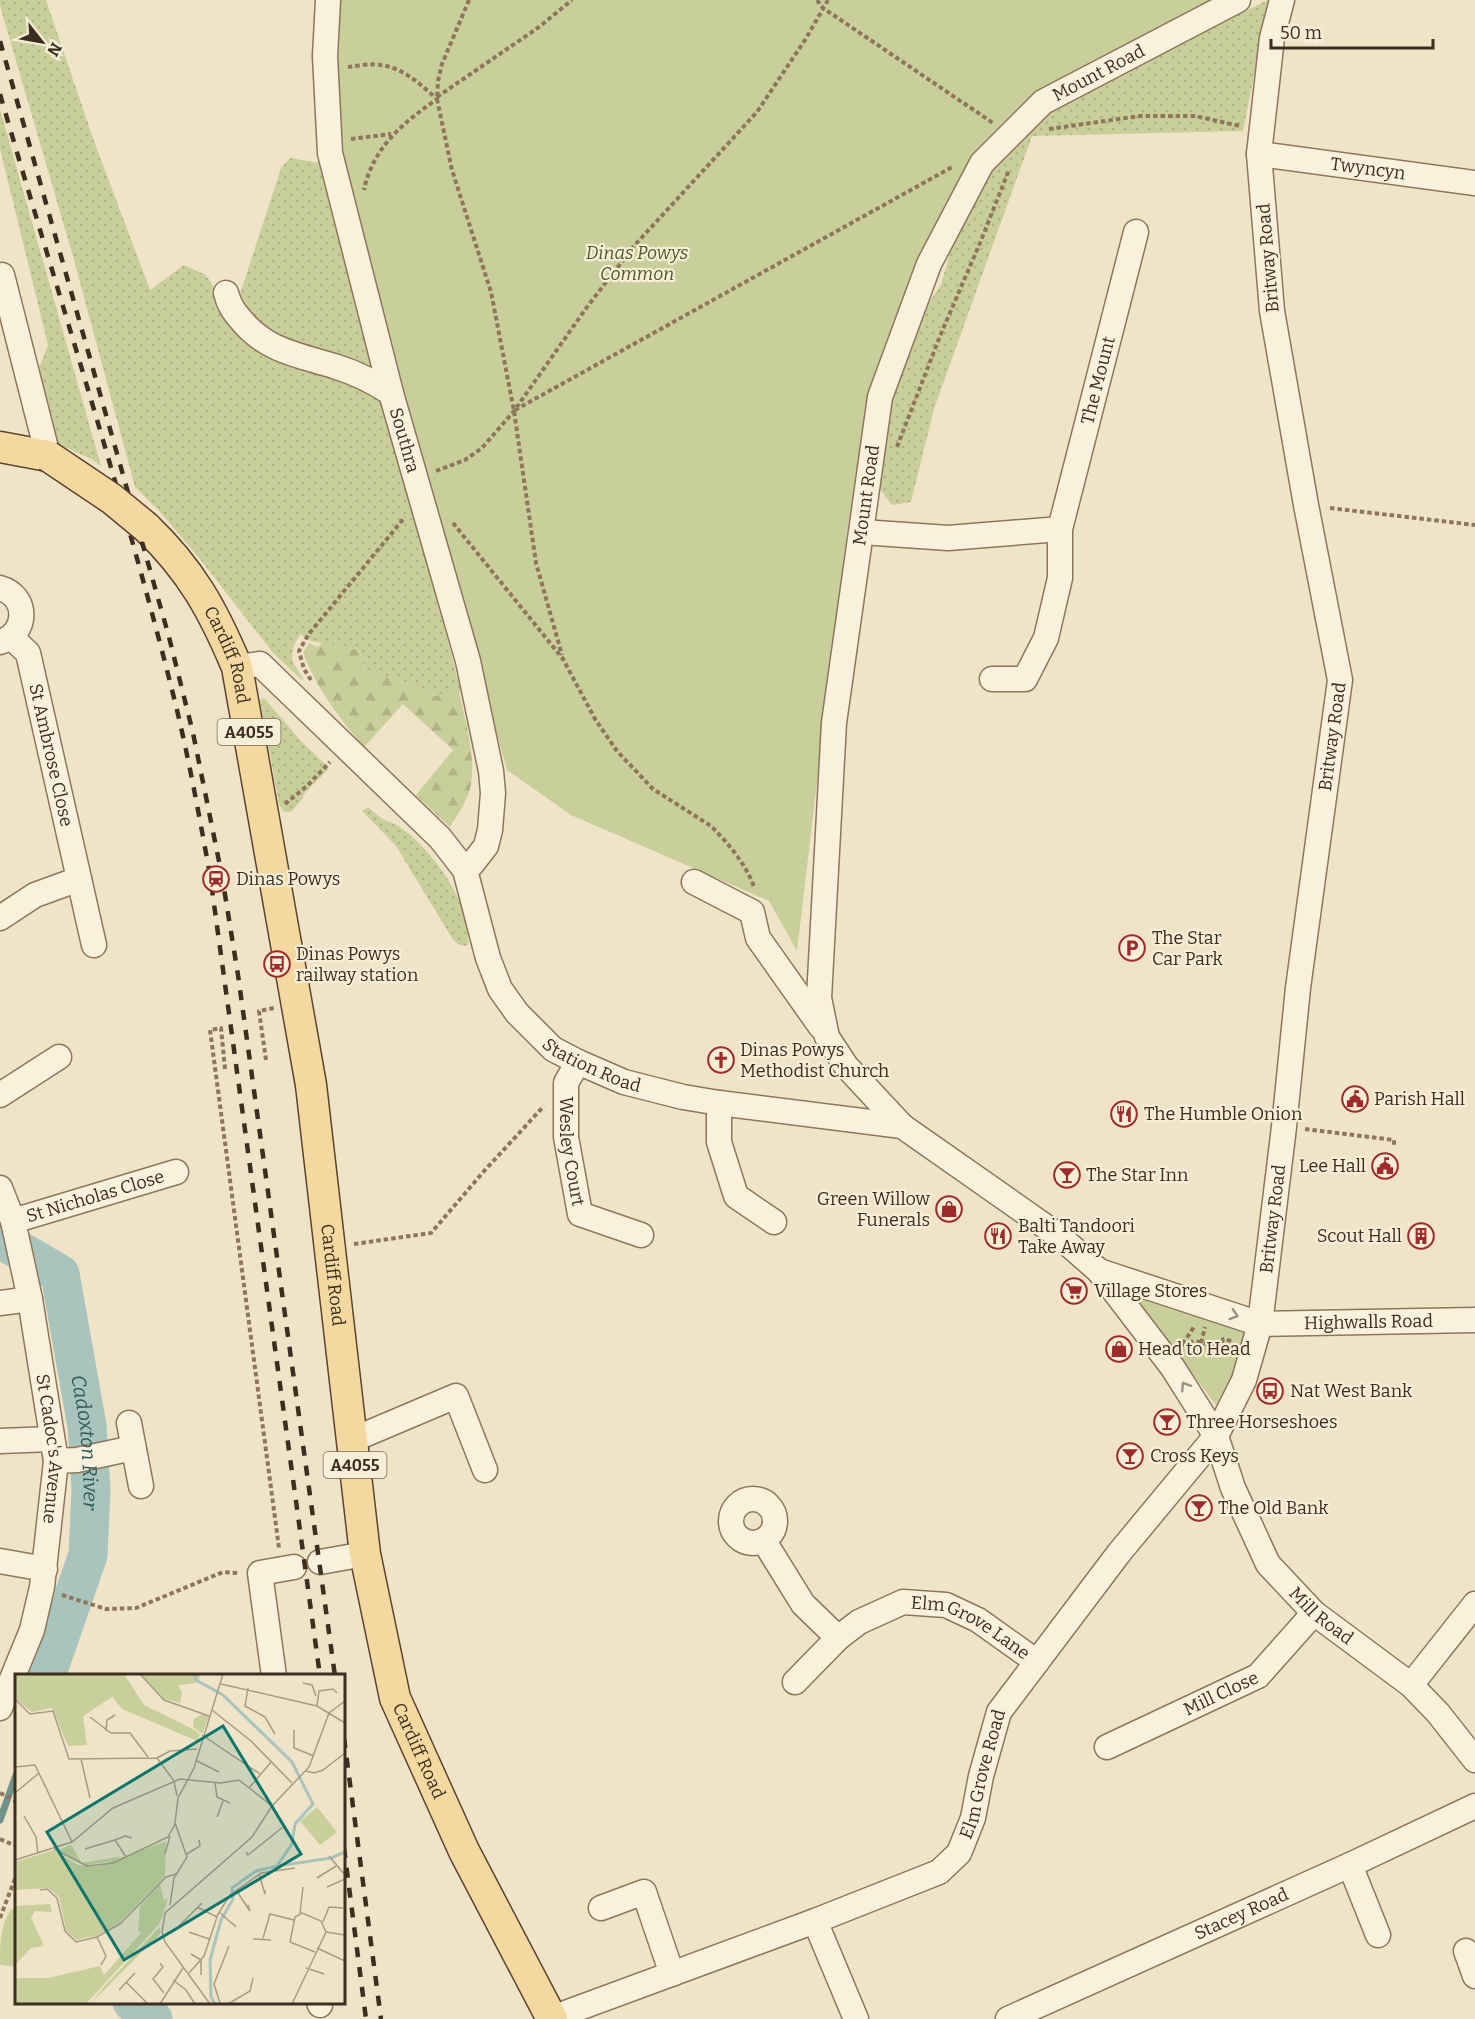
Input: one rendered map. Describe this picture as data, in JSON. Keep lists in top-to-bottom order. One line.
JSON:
{"streets":{"main road":["Cardiff Road","A4055"],"street":["Mount Road","Twyncyn","Britway Road","The Mount","Southra","St Ambrose Close","Station Road","Wesley Court","St Nicholas Close","Highwalls Road","St Cadoc's Avenue","Mill Road","Elm Grove Lane","Mill Close","Elm Grove Road","Stacey Road"]},"crossings":[["Mount Road","Station Road"],["Twyncyn","Britway Road"],["Britway Road","Station Road"],["Britway Road","Highwalls Road"],["Britway Road","Mill Road"],["Britway Road","Elm Grove Road"],["Southra","Station Road"],["Cardiff Road","A4055"],["Cardiff Road","Station Road"],["Cardiff Road","Elm Grove Road"],["Station Road","Wesley Court"],["Station Road","Highwalls Road"],["Station Road","Mill Road"],["Station Road","Elm Grove Road"],["St Nicholas Close","St Cadoc's Avenue"],["Mill Road","Mill Close"],["Mill Road","Elm Grove Road"],["Elm Grove Lane","Elm Grove Road"]],"water":["Cadoxton River"],"parks":["Dinas Powys Common"],"places":{"station":["Dinas Powys"],"parking":["The Star Car Park"],"bus stop":["Dinas Powys railway station","Nat West Bank"],"church":["Dinas Powys Methodist Church"],"public building":["Parish Hall","Lee Hall"],"restaurant":["The Humble Onion","Balti Tandoori Take Away"],"bar":["The Star Inn","Three Horseshoes","Cross Keys","The Old Bank"],"shop":["Green Willow Funerals","Head to Head"],"building":["Scout Hall"],"supermarket":["Village Stores"]},"scale_bar":"50 m","north":"bottom right"}
